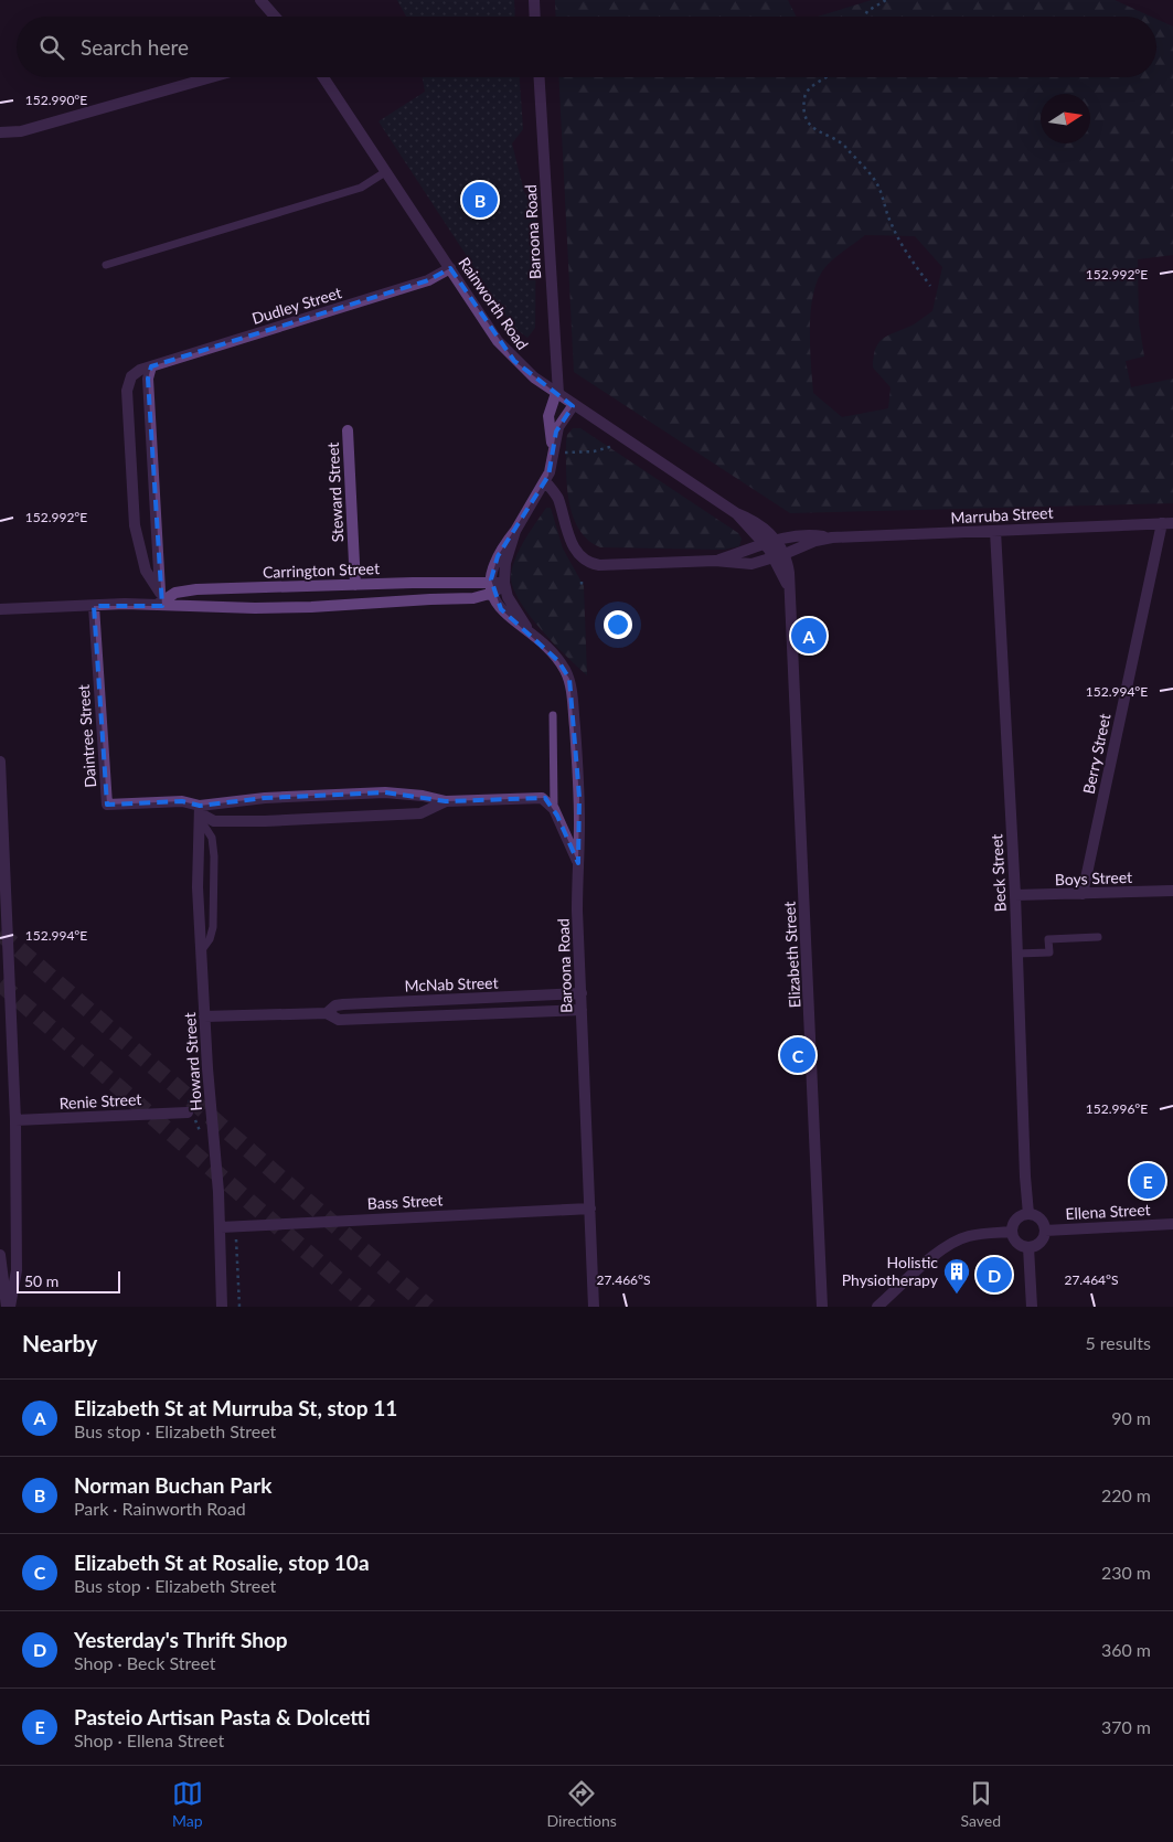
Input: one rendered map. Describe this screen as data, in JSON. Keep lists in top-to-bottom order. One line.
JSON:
{"streets":{"street":["Baroona Road","Rainworth Road","Dudley Street","Steward Street","Marruba Street","Carrington Street","Daintree Street","Berry Street","Beck Street","Boys Street","Elizabeth Street","McNab Street","Howard Street","Renie Street","Bass Street","Ellena Street"]},"crossings":[["Baroona Road","Rainworth Road"],["Baroona Road","Marruba Street"],["Baroona Road","Carrington Street"],["Baroona Road","McNab Street"],["Baroona Road","Bass Street"],["Rainworth Road","Dudley Street"],["Rainworth Road","Marruba Street"],["Rainworth Road","Elizabeth Street"],["Dudley Street","Carrington Street"],["Steward Street","Carrington Street"],["Marruba Street","Berry Street"],["Marruba Street","Beck Street"],["Marruba Street","Elizabeth Street"],["Carrington Street","Daintree Street"],["Daintree Street","Howard Street"],["Berry Street","Boys Street"],["Beck Street","Boys Street"],["Beck Street","Ellena Street"],["McNab Street","Howard Street"],["Howard Street","Bass Street"]],"places":{"building":["Holistic Physiotherapy"]},"scale_bar":"50 m","north":"right","page":{"search":"Search here","pins":["B","A","C","E","D"],"scale":"50 m","heading":["Nearby","5 results"],"list":[{"mark":"A","name":"Elizabeth St at Murruba St, stop 11","note":"Bus stop · Elizabeth Street","value":"90 m"},{"mark":"B","name":"Norman Buchan Park","note":"Park · Rainworth Road","value":"220 m"},{"mark":"C","name":"Elizabeth St at Rosalie, stop 10a","note":"Bus stop · Elizabeth Street","value":"230 m"},{"mark":"D","name":"Yesterday's Thrift Shop","note":"Shop · Beck Street","value":"360 m"},{"mark":"E","name":"Pasteio Artisan Pasta & Dolcetti","note":"Shop · Ellena Street","value":"370 m"}],"nav":["Map","Directions","Saved"]},"coordinates":["152.990°E","152.992°E","152.994°E","152.996°E","27.466°S","27.464°S"]}
